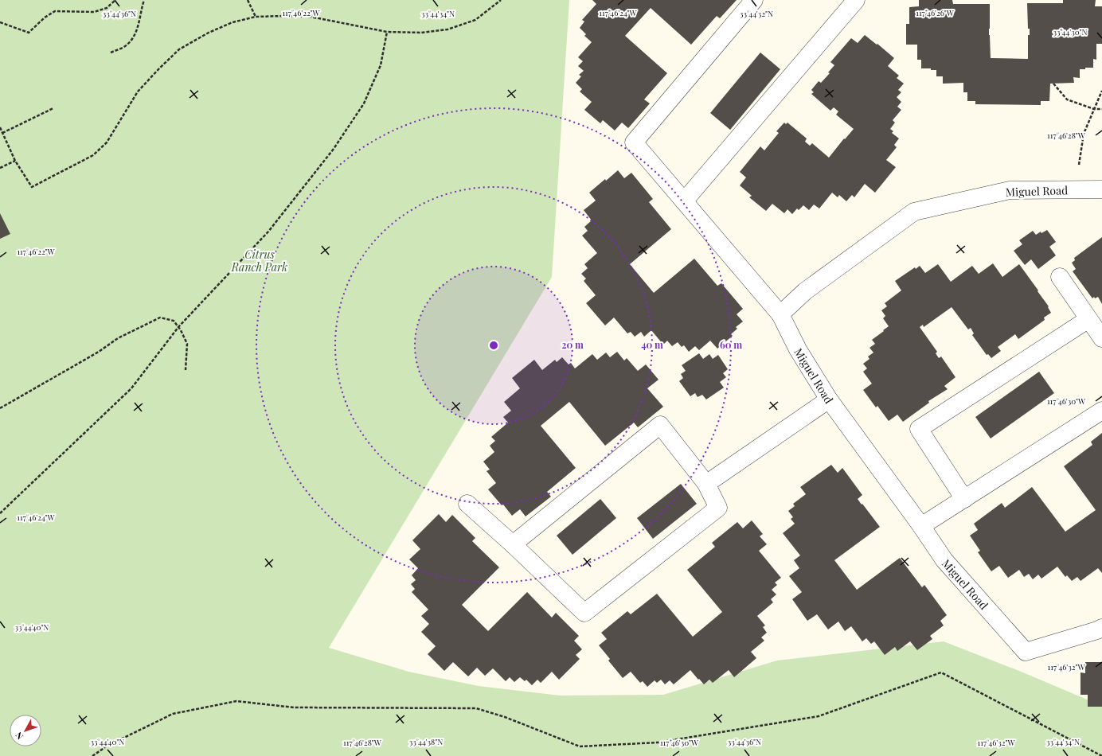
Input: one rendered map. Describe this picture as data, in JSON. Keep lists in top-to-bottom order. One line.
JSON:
{"streets":{"street":["Miguel Road"]},"parks":["Citrus Ranch Park"],"north":"bottom left","coordinates":["117°46'22\"W","117°46'24\"W","117°46'26\"W","33°44'36\"N","33°44'34\"N","33°44'32\"N","33°44'30\"N","117°46'28\"W","117°46'30\"W","33°44'40\"N","117°46'32\"W","33°44'38\"N"],"rings":["20 m","40 m","60 m"]}
